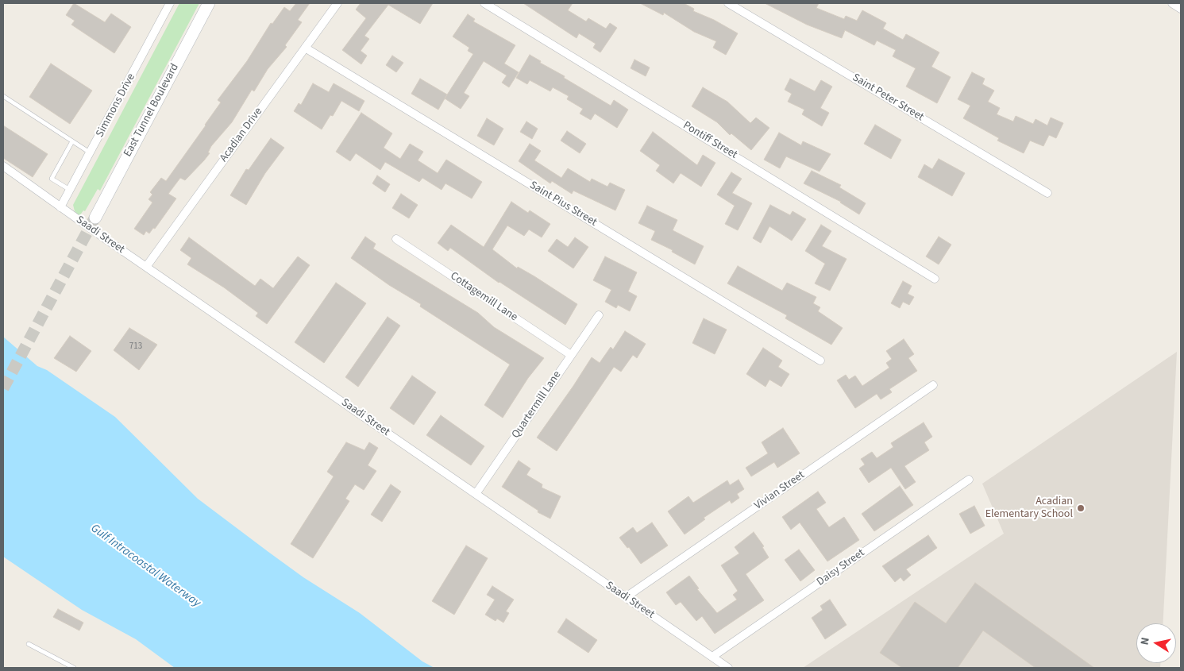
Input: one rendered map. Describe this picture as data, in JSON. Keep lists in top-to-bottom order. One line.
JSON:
{"streets":{"main road":["East Tunnel Boulevard"],"street":["Saint Peter Street","Simmons Drive","Acadian Drive","Pontiff Street","Saint Pius Street","Saadi Street","Cottagemill Lane","Quartermill Lane","Vivian Street","Daisy Street"]},"crossings":[["Simmons Drive","Saadi Street"],["Acadian Drive","Saint Pius Street"],["Acadian Drive","Saadi Street"],["Saadi Street","Quartermill Lane"],["Saadi Street","Vivian Street"],["Saadi Street","Daisy Street"],["Cottagemill Lane","Quartermill Lane"]],"water":["Gulf Intracoastal Waterway"],"places":["Acadian Elementary School"],"house_numbers":["713"],"north":"left"}
